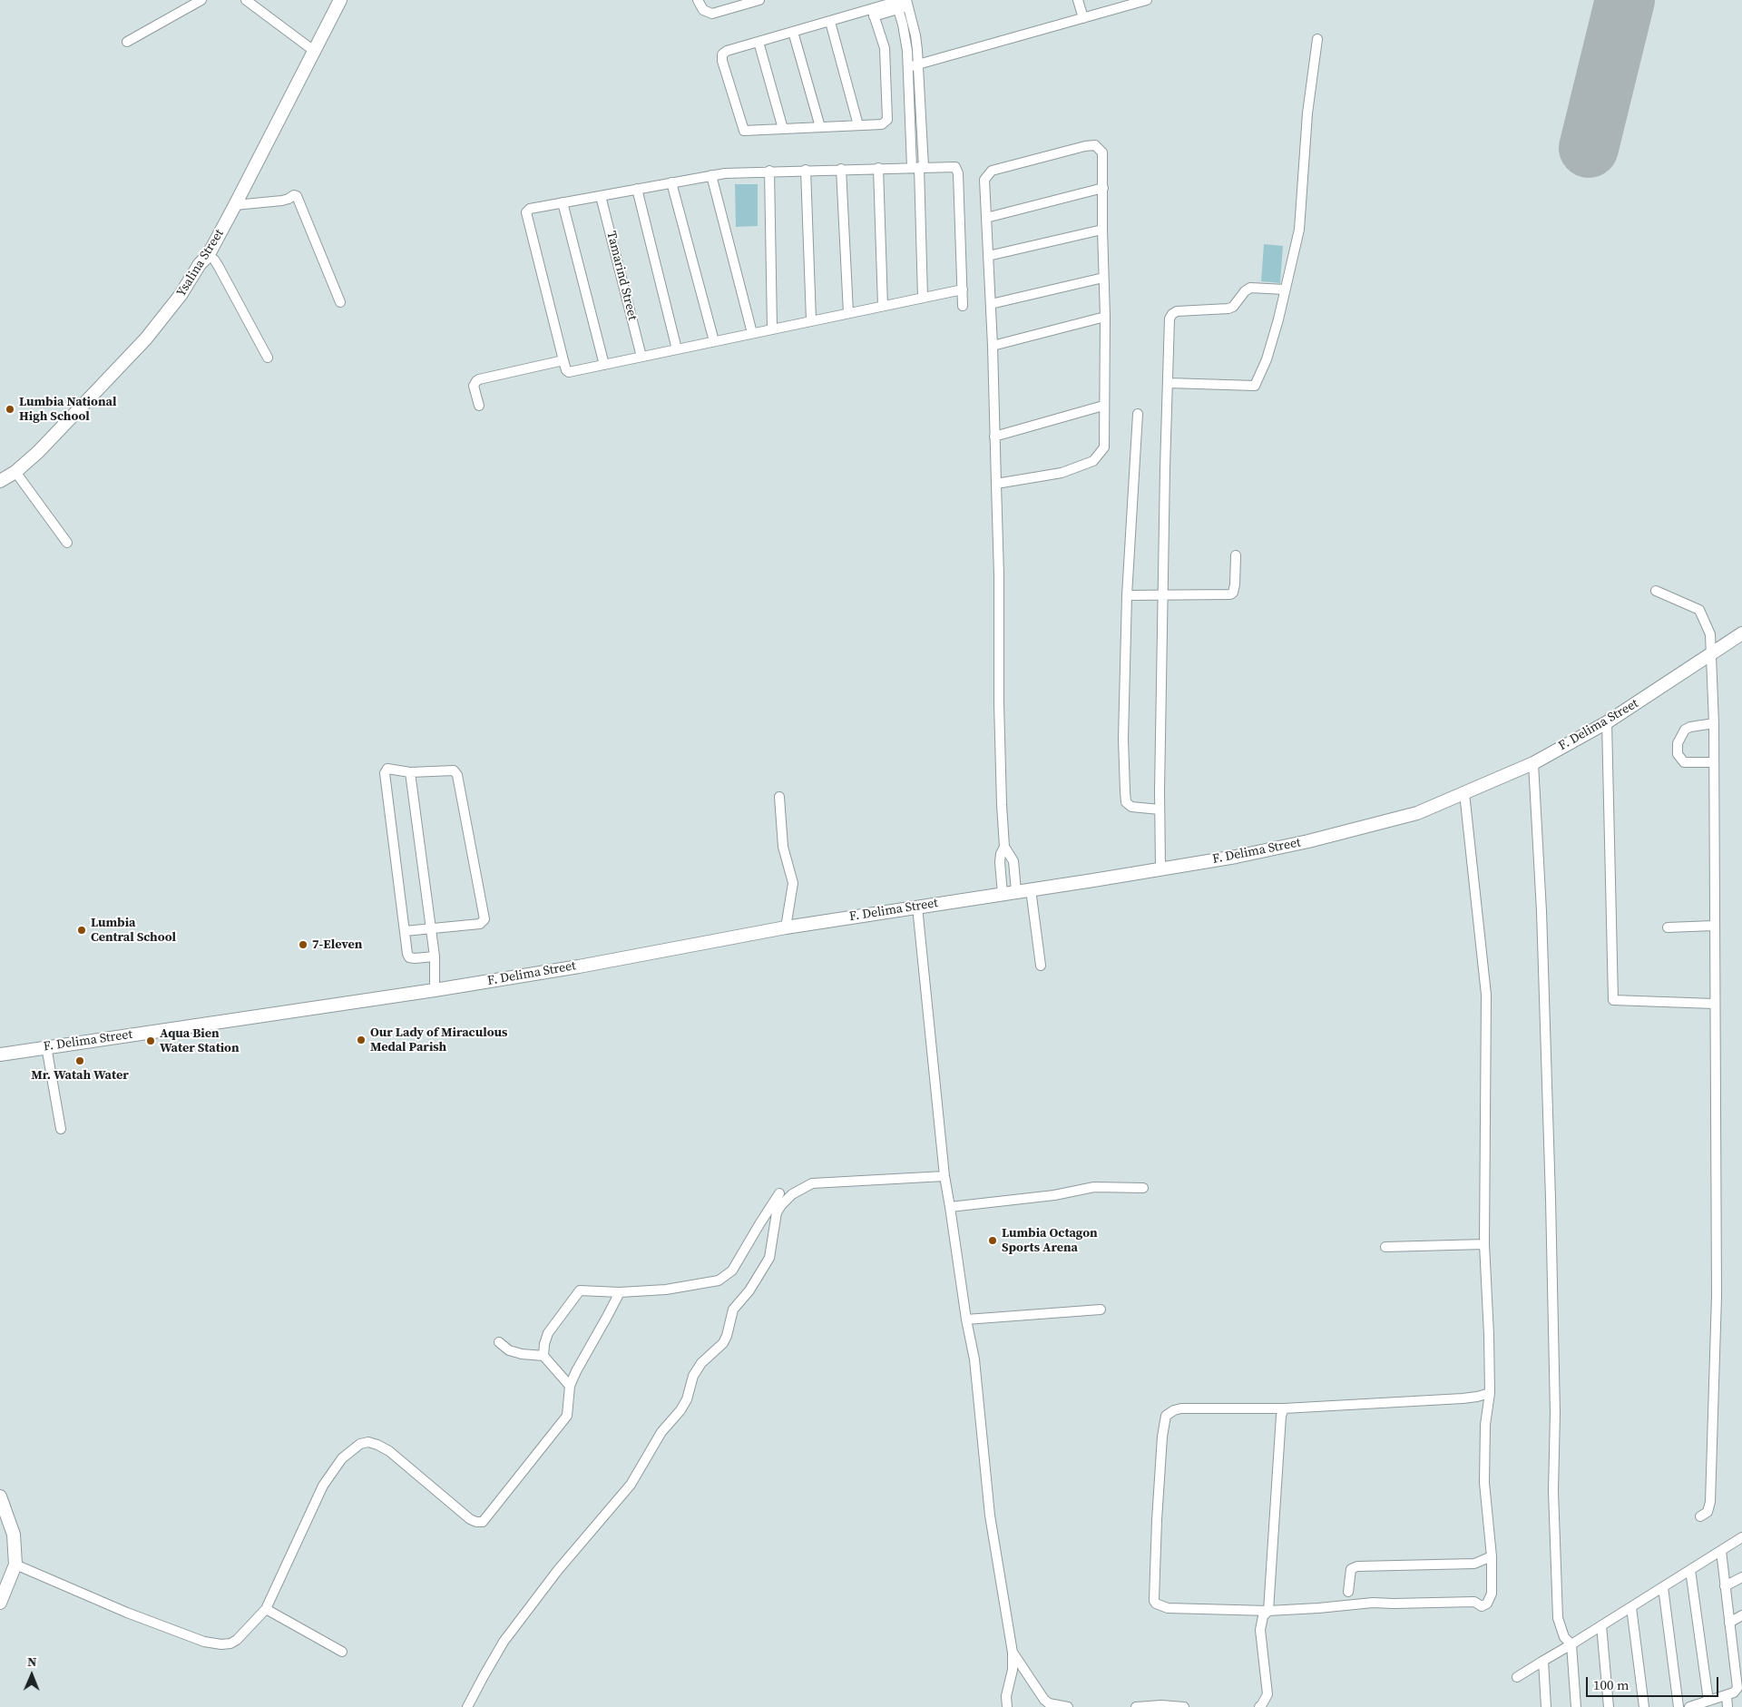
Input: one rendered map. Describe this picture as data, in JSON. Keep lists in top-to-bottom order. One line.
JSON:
{"streets":{"street":["Ysalina Street","Tamarind Street","F. Delima Street"]},"places":["Lumbia National High School","Lumbia Central School","7-Eleven","Our Lady of Miraculous Medal Parish","Aqua Bien Water Station","Mr. Watah Water","Lumbia Octagon Sports Arena"],"scale_bar":"100 m","north":"top"}
